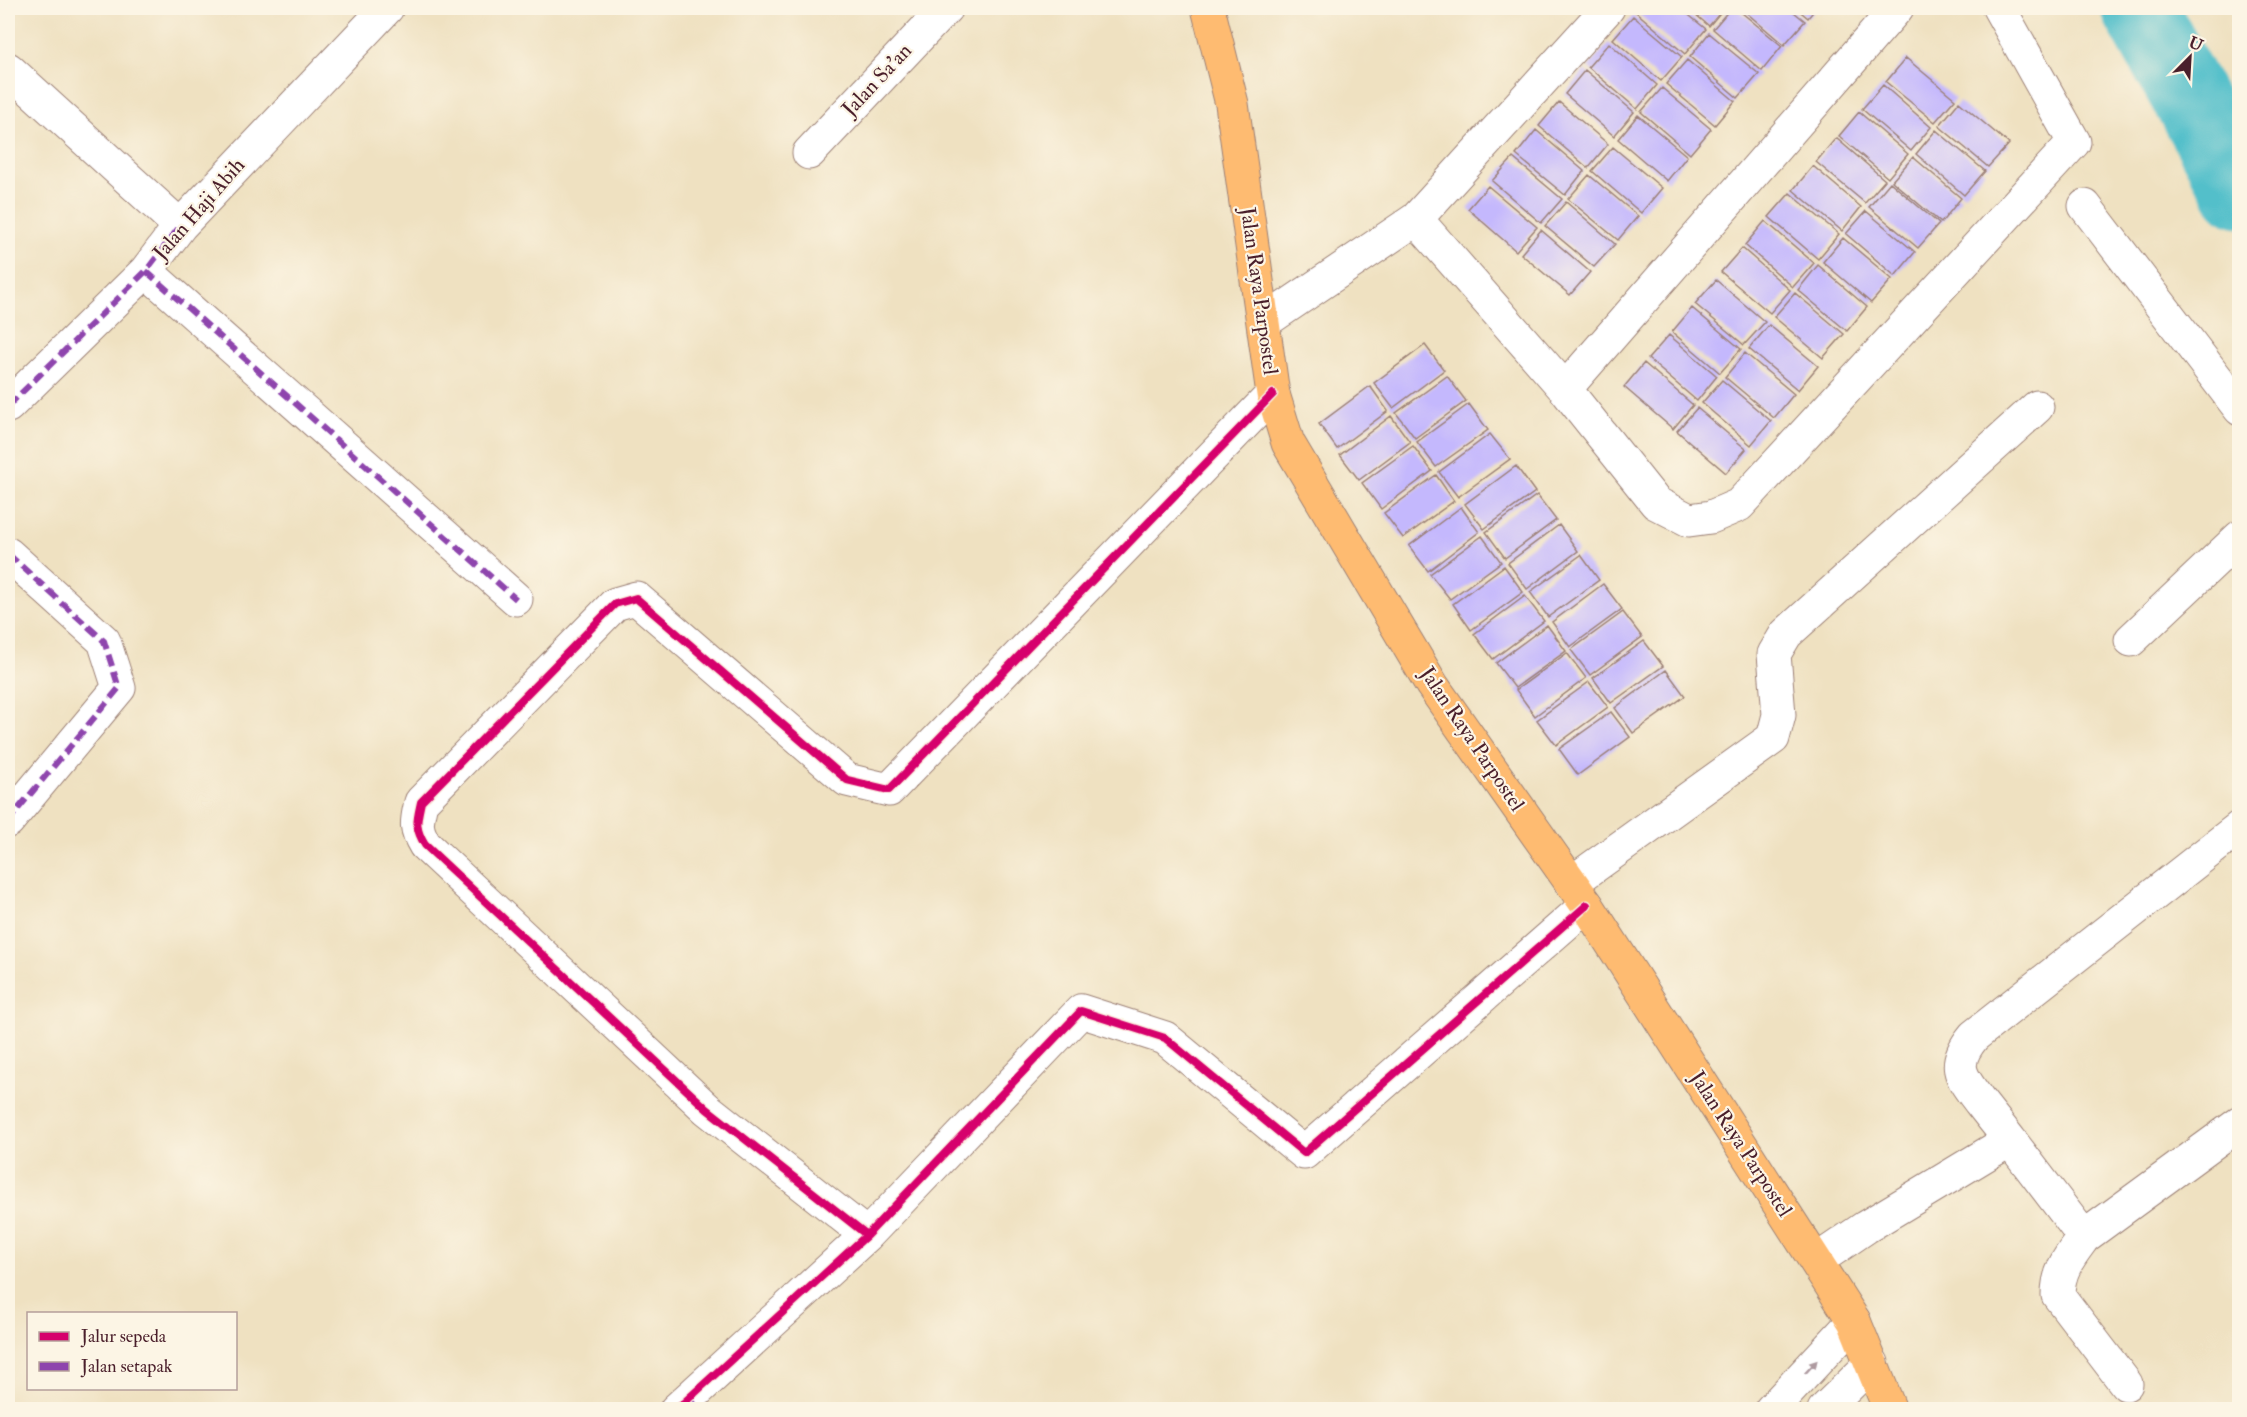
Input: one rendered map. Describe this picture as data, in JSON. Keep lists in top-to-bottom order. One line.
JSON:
{"streets":{"main road":["Jalan Raya Parpostel"],"street":["Jalan Sa'an","Jalan Haji Abih"]},"legend":["Jalur sepeda","Jalan setapak"],"north":"top right"}
